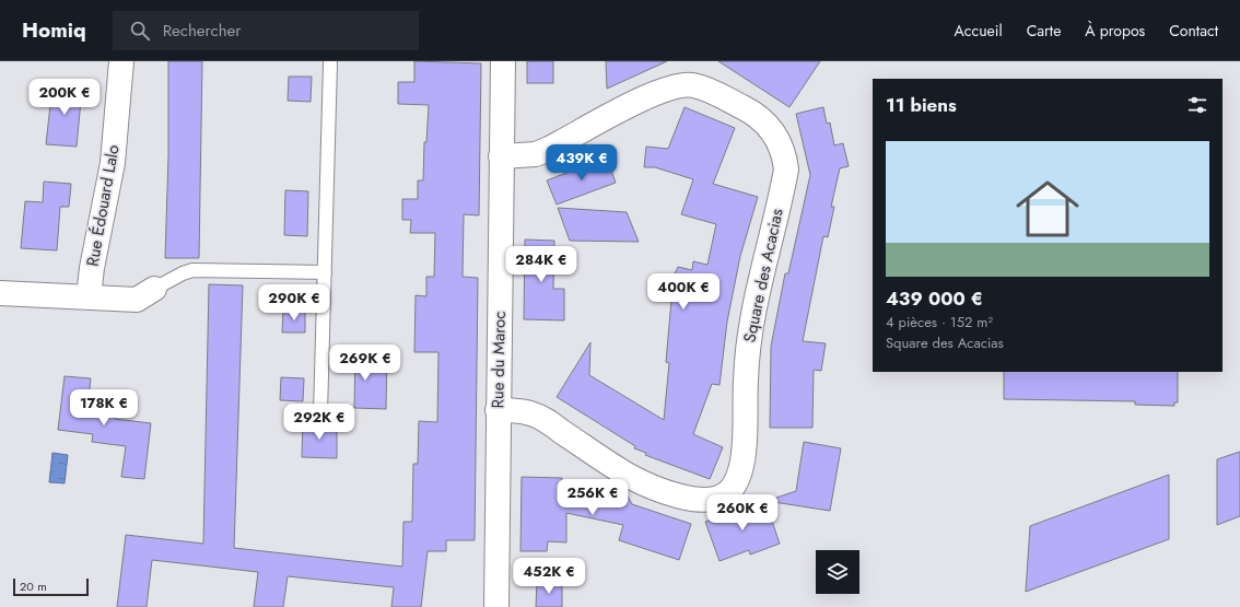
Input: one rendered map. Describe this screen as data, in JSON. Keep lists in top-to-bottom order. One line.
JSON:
{"streets":{"street":["Rue Édouard Lalo","Square des Acacias","Rue du Maroc"]},"crossings":[["Square des Acacias","Rue du Maroc"]],"scale_bar":"20 m","page":{"header":"Homiq","search":"Rechercher","nav":["Accueil","Carte","À propos","Contact"],"price":["200K €","439K €","284K €","400K €","290K €","269K €","178K €","292K €","256K €","260K €","452K €"],"heading":"11 biens","list":[{"name":"439 000 €","note":"4 pièces · 152 m² · Square des Acacias"}],"scale":"20 m"}}
